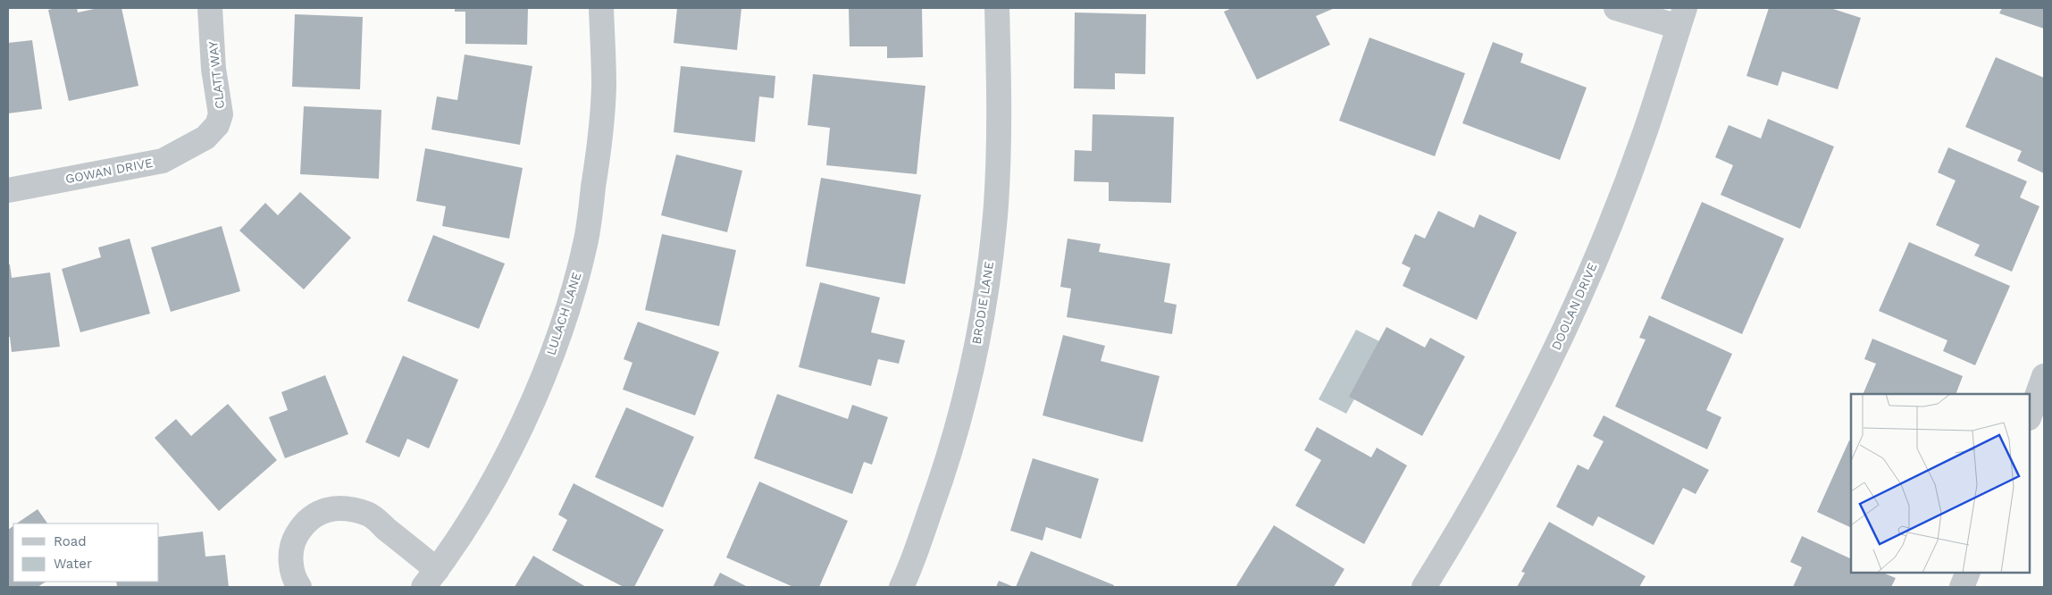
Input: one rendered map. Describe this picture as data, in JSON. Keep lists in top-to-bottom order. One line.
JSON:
{"streets":{"street":["CLATT WAY","GOWAN DRIVE","BRODIE LANE","DOOLAN DRIVE","LULACH LANE"]},"crossings":[["CLATT WAY","GOWAN DRIVE"]],"legend":["Road","Water"]}
